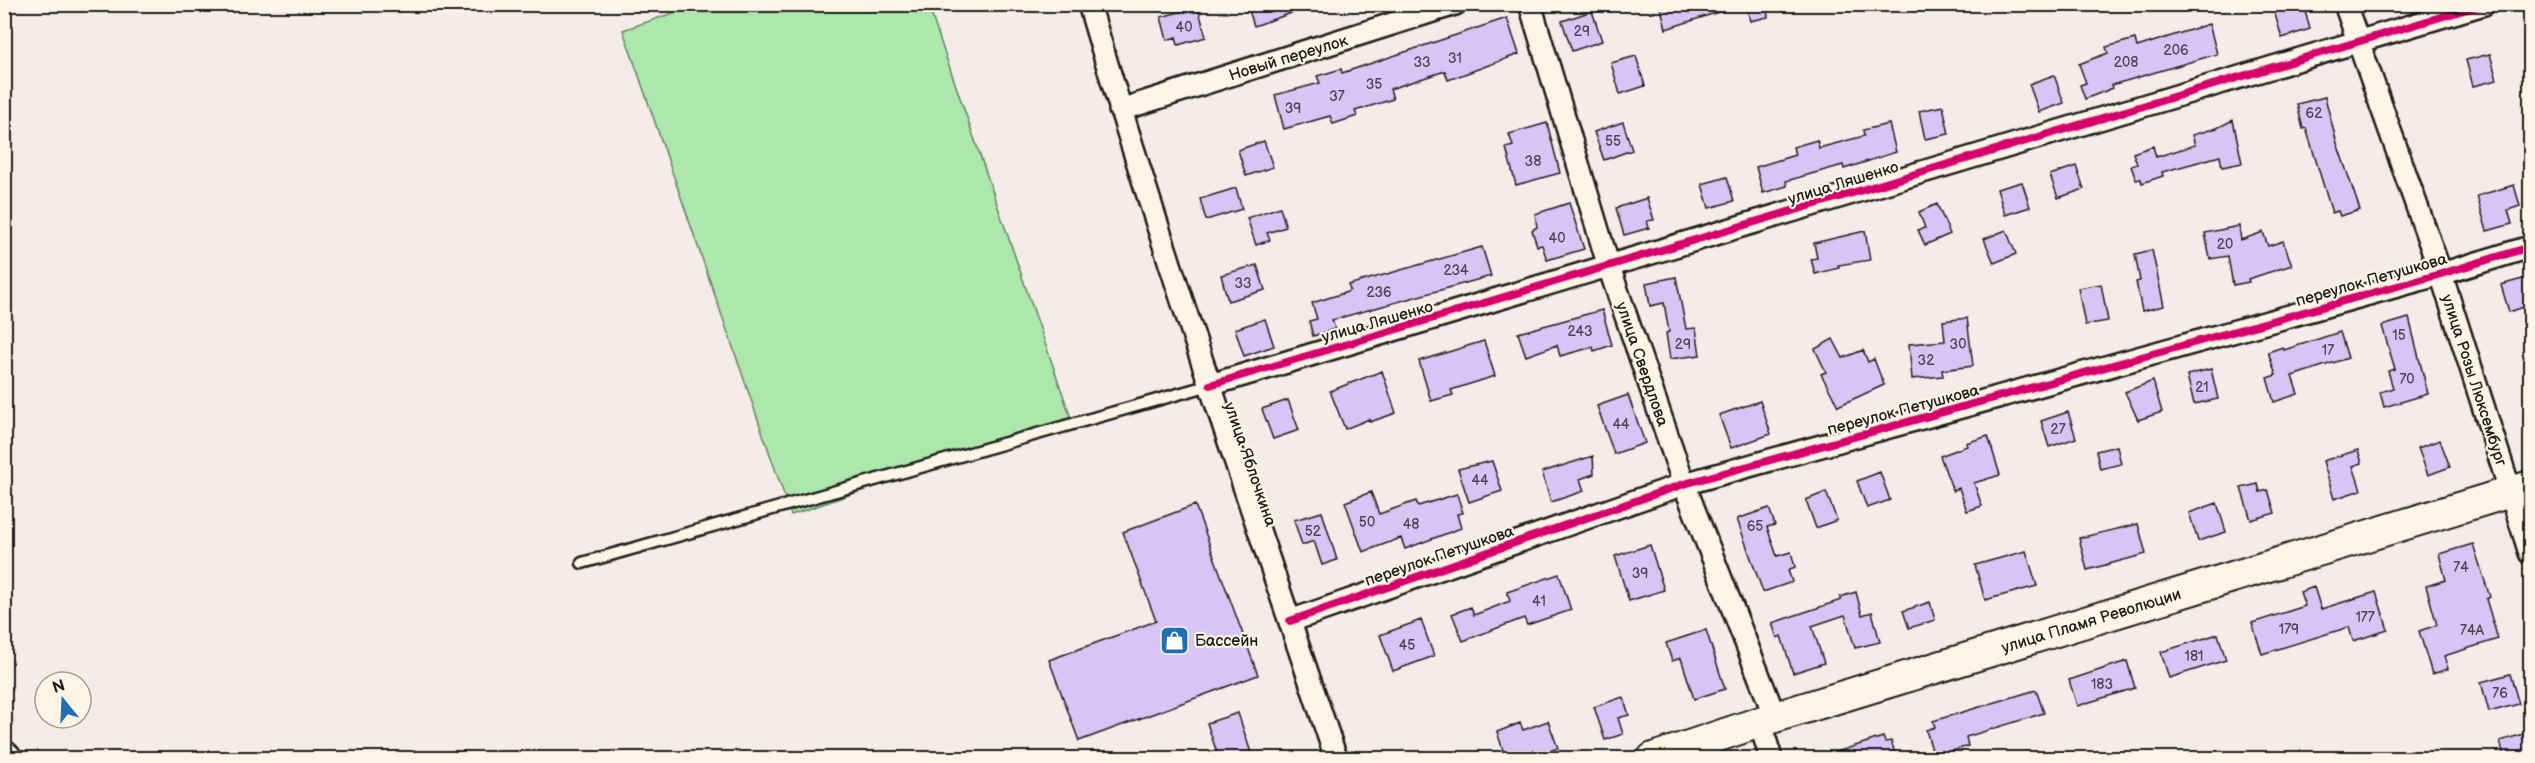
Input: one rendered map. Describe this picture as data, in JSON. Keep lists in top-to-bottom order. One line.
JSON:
{"streets":{"street":["Новый переулок","улица Ляшенко","переулок Петушкова","улица Свердлова","улица Розы Люксембург","улица Яблочкина","улица Пламя Революции"]},"crossings":[["Новый переулок","улица Яблочкина"],["улица Ляшенко","улица Свердлова"],["улица Ляшенко","улица Розы Люксембург"],["улица Ляшенко","улица Яблочкина"],["переулок Петушкова","улица Свердлова"],["переулок Петушкова","улица Розы Люксембург"],["переулок Петушкова","улица Яблочкина"],["улица Свердлова","улица Пламя Революции"],["улица Розы Люксембург","улица Пламя Революции"]],"places":{"shop":["Бассейн"]},"house_numbers":["40","29","206","31","33","208","35","37","39","62","55","38","40","20","234","33","236","243","15","29","30","17","32","70","21","44","27","44","50","48","65","52","74","39","41","177","179","74А","45","181","183","76"],"north":"top"}
